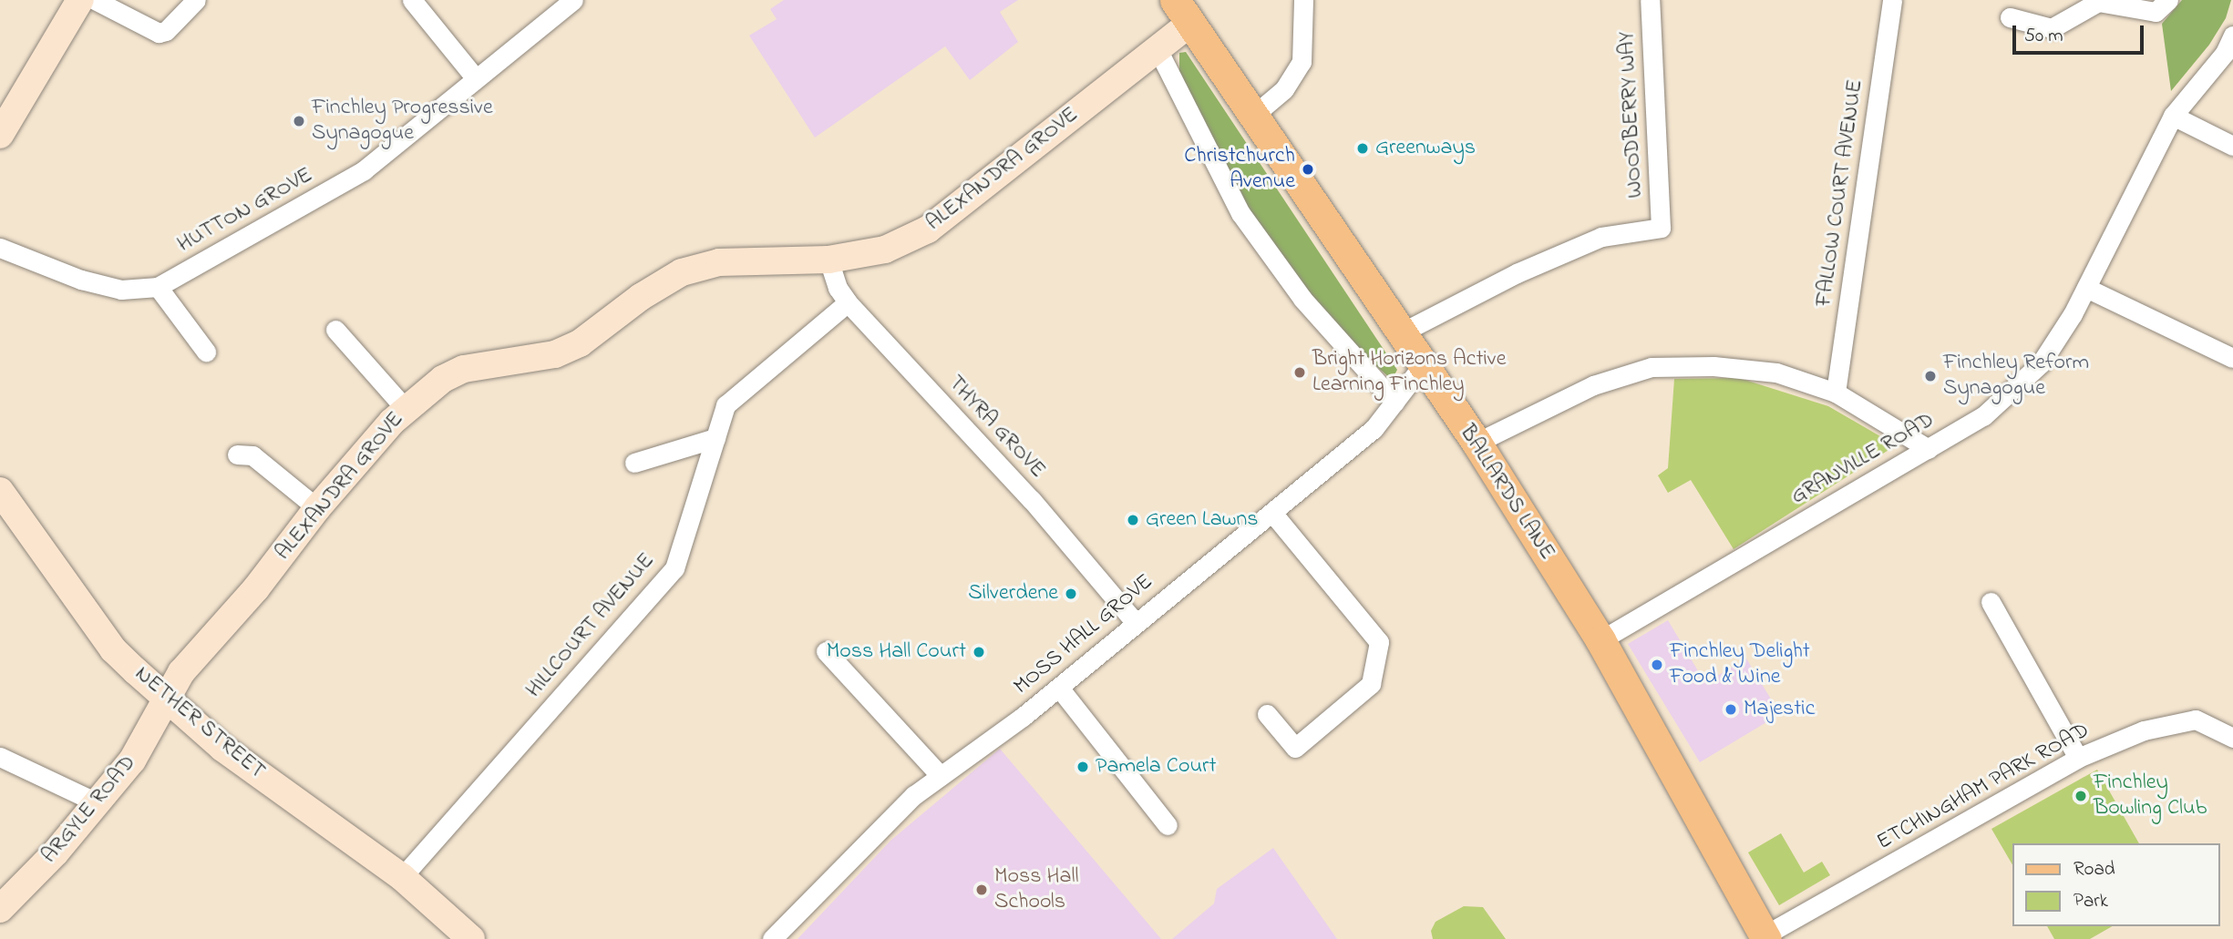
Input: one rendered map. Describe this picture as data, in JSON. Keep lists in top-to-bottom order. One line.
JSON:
{"streets":{"main road":["BALLARDS LANE"],"street":["WOODBERRY WAY","ALEXANDRA GROVE","FALLOW COURT AVENUE","HUTTON GROVE","THYRA GROVE","GRANVILLE ROAD","HILLCOURT AVENUE","MOSS HALL GROVE","NETHER STREET","ETCHINGHAM PARK ROAD","ARGYLE ROAD"]},"crossings":[["WOODBERRY WAY","BALLARDS LANE"],["ALEXANDRA GROVE","THYRA GROVE"],["ALEXANDRA GROVE","BALLARDS LANE"],["ALEXANDRA GROVE","NETHER STREET"],["ALEXANDRA GROVE","ARGYLE ROAD"],["THYRA GROVE","HILLCOURT AVENUE"],["THYRA GROVE","MOSS HALL GROVE"],["GRANVILLE ROAD","BALLARDS LANE"],["BALLARDS LANE","MOSS HALL GROVE"],["BALLARDS LANE","ETCHINGHAM PARK ROAD"],["HILLCOURT AVENUE","NETHER STREET"],["NETHER STREET","ARGYLE ROAD"]],"places":["Finchley Progressive Synagogue","Greenways","Christchurch Avenue","Bright Horizons Active Learning Finchley","Finchley Reform Synagogue","Green Lawns","Silverdene","Moss Hall Court","Finchley Delight Food & Wine","Majestic","Pamela Court","Finchley Bowling Club","Moss Hall Schools"],"legend":["Road","Park"],"scale_bar":"50 m"}
